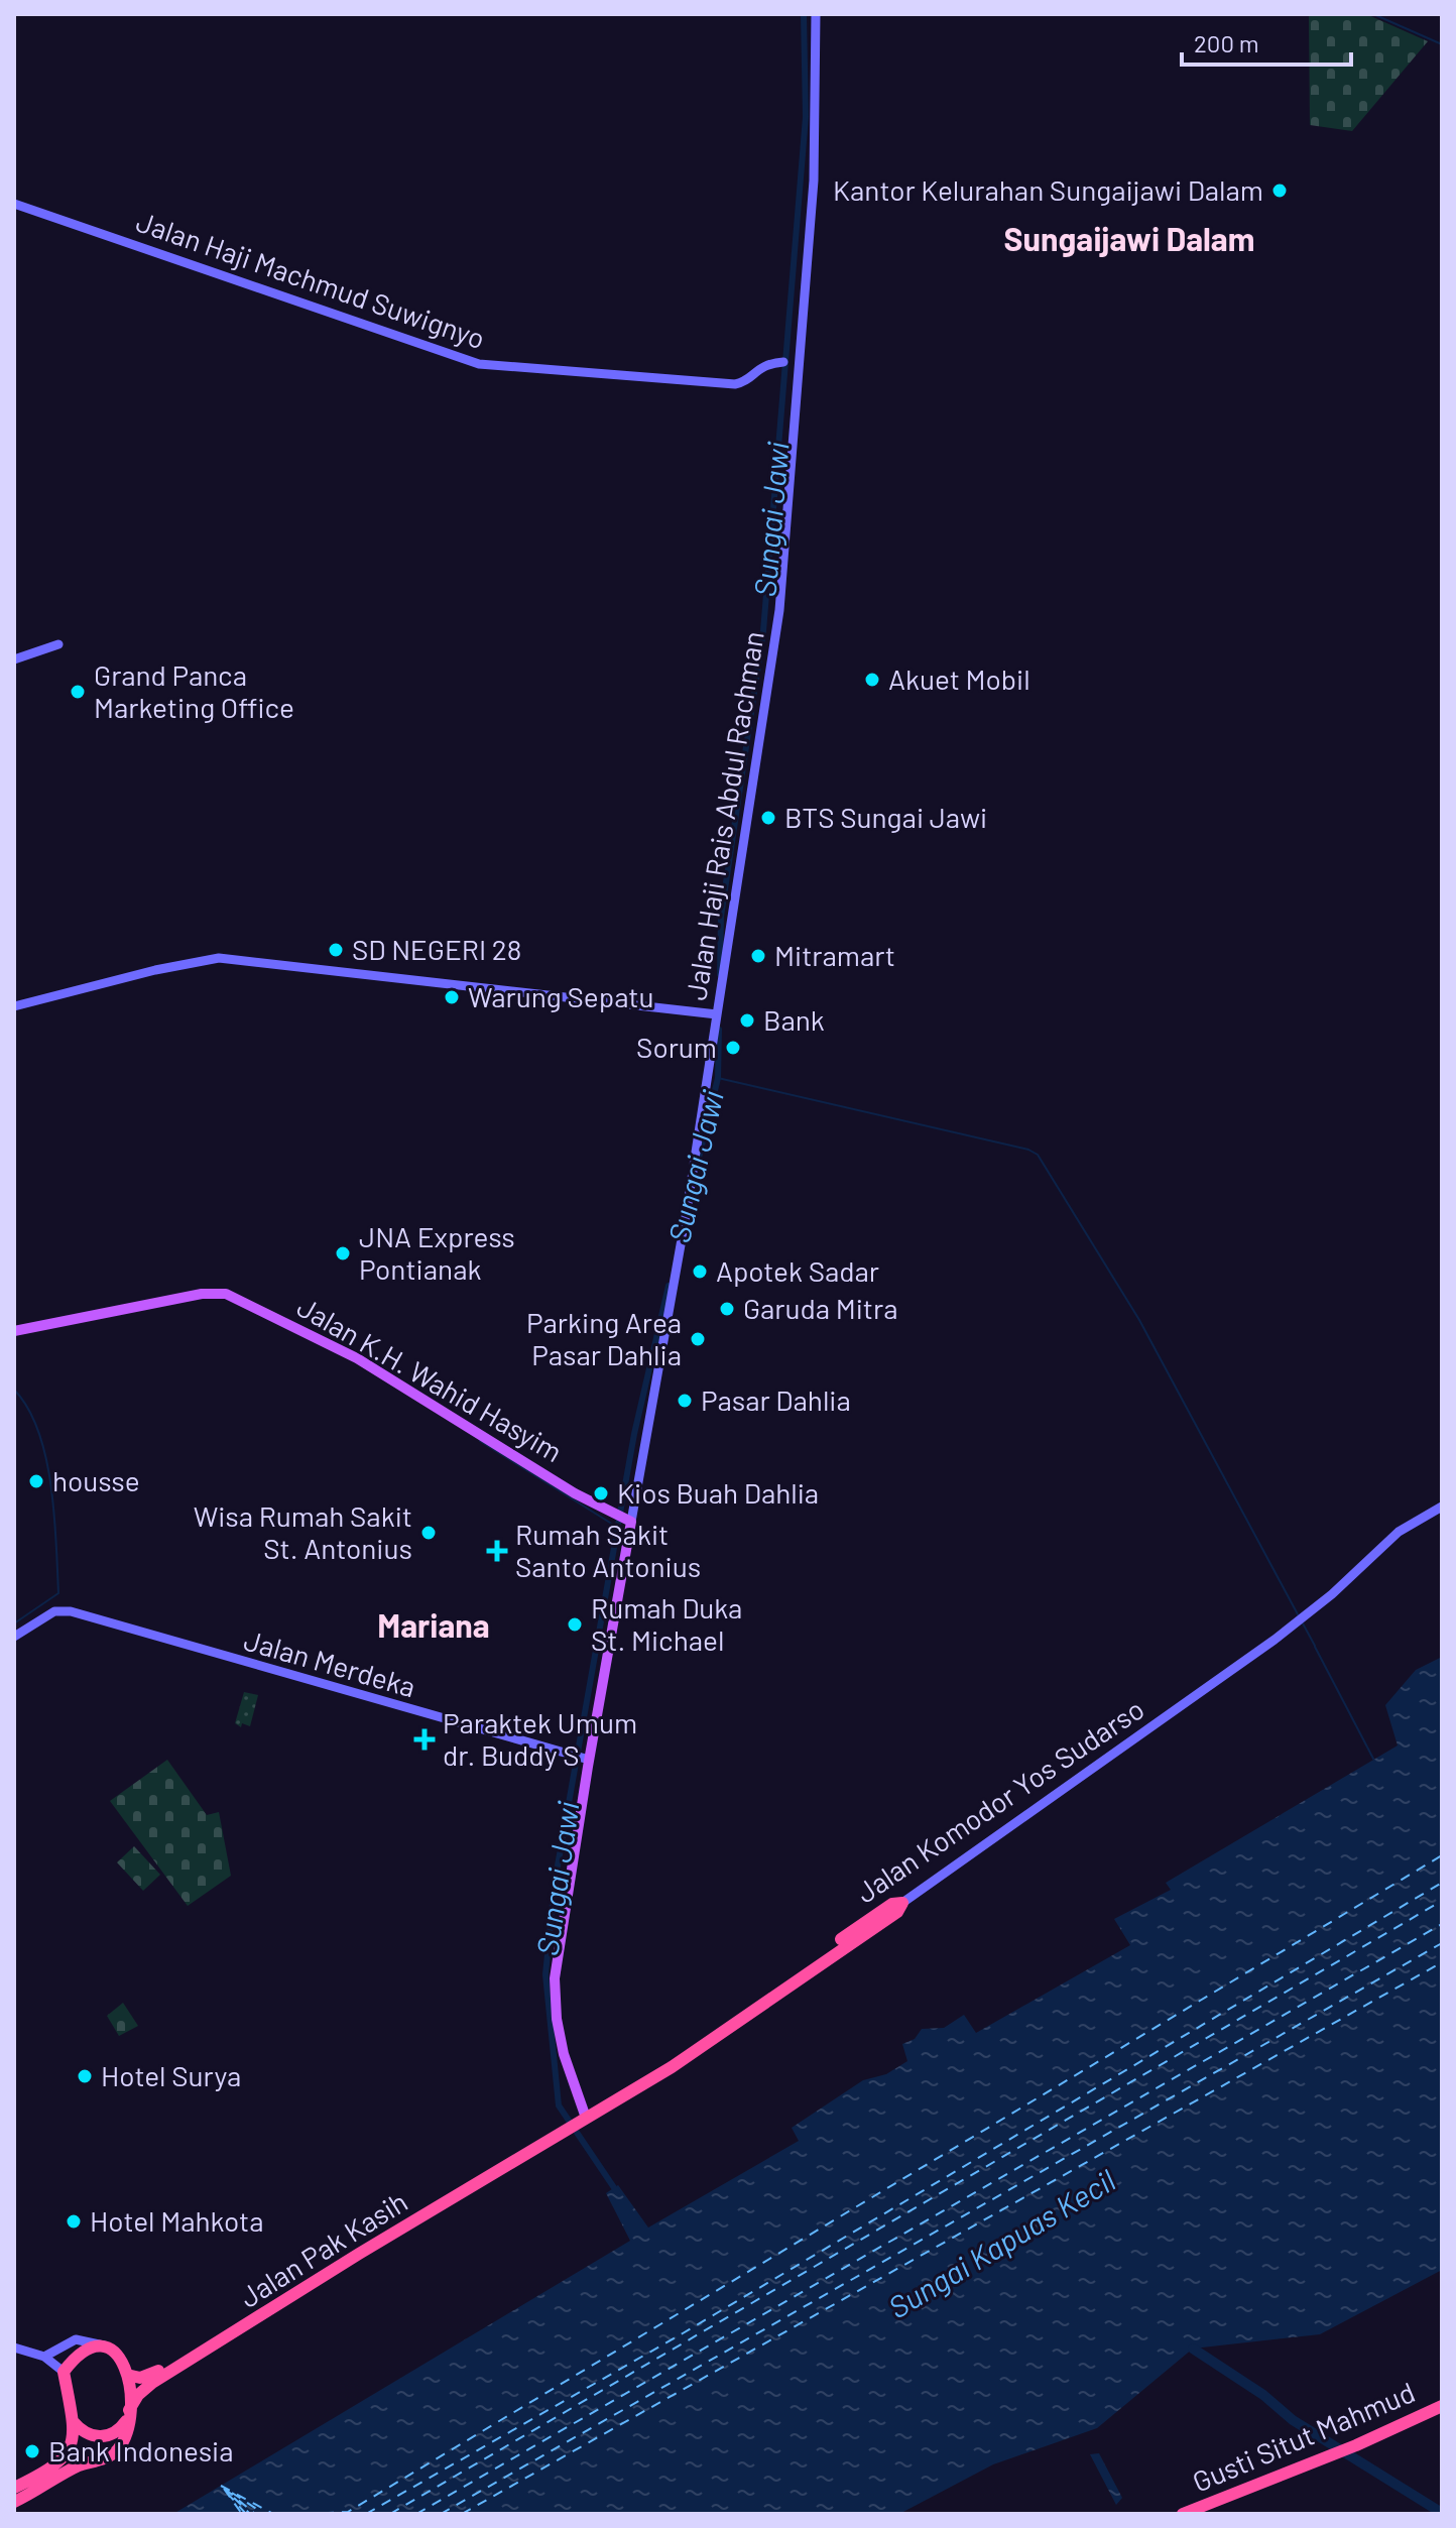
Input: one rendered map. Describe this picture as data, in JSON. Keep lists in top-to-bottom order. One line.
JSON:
{"streets":{"highway":["Jalan Komodor Yos Sudarso","Jalan Pak Kasih","Gusti Situt Mahmud"],"main road":["Jalan K.H. Wahid Hasyim"],"street":["Jalan Haji Machmud Suwignyo","Jalan Haji Rais Abdul Rachman","Jalan Merdeka"]},"crossings":[["Jalan Haji Rais Abdul Rachman","Jalan K.H. Wahid Hasyim"],["Jalan Komodor Yos Sudarso","Jalan Pak Kasih"]],"districts":["Sungaijawi Dalam","Mariana"],"water":["Sungai Jawi","Sungai Kapuas Kecil"],"places":{"other":["Kantor Kelurahan Sungaijawi Dalam","Akuet Mobil","Grand Panca Marketing Office","BTS Sungai Jawi","SD NEGERI 28","Mitramart","Warung Sepatu","Bank","Sorum","JNA Express Pontianak","Apotek Sadar","Garuda Mitra","Parking Area Pasar Dahlia","Pasar Dahlia","housse","Kios Buah Dahlia","Wisa Rumah Sakit St. Antonius","Rumah Duka St. Michael","Hotel Surya","Hotel Mahkota","Bank Indonesia"],"health":["Rumah Sakit Santo Antonius","Paraktek Umum dr. Buddy S"]},"scale_bar":"200 m"}
